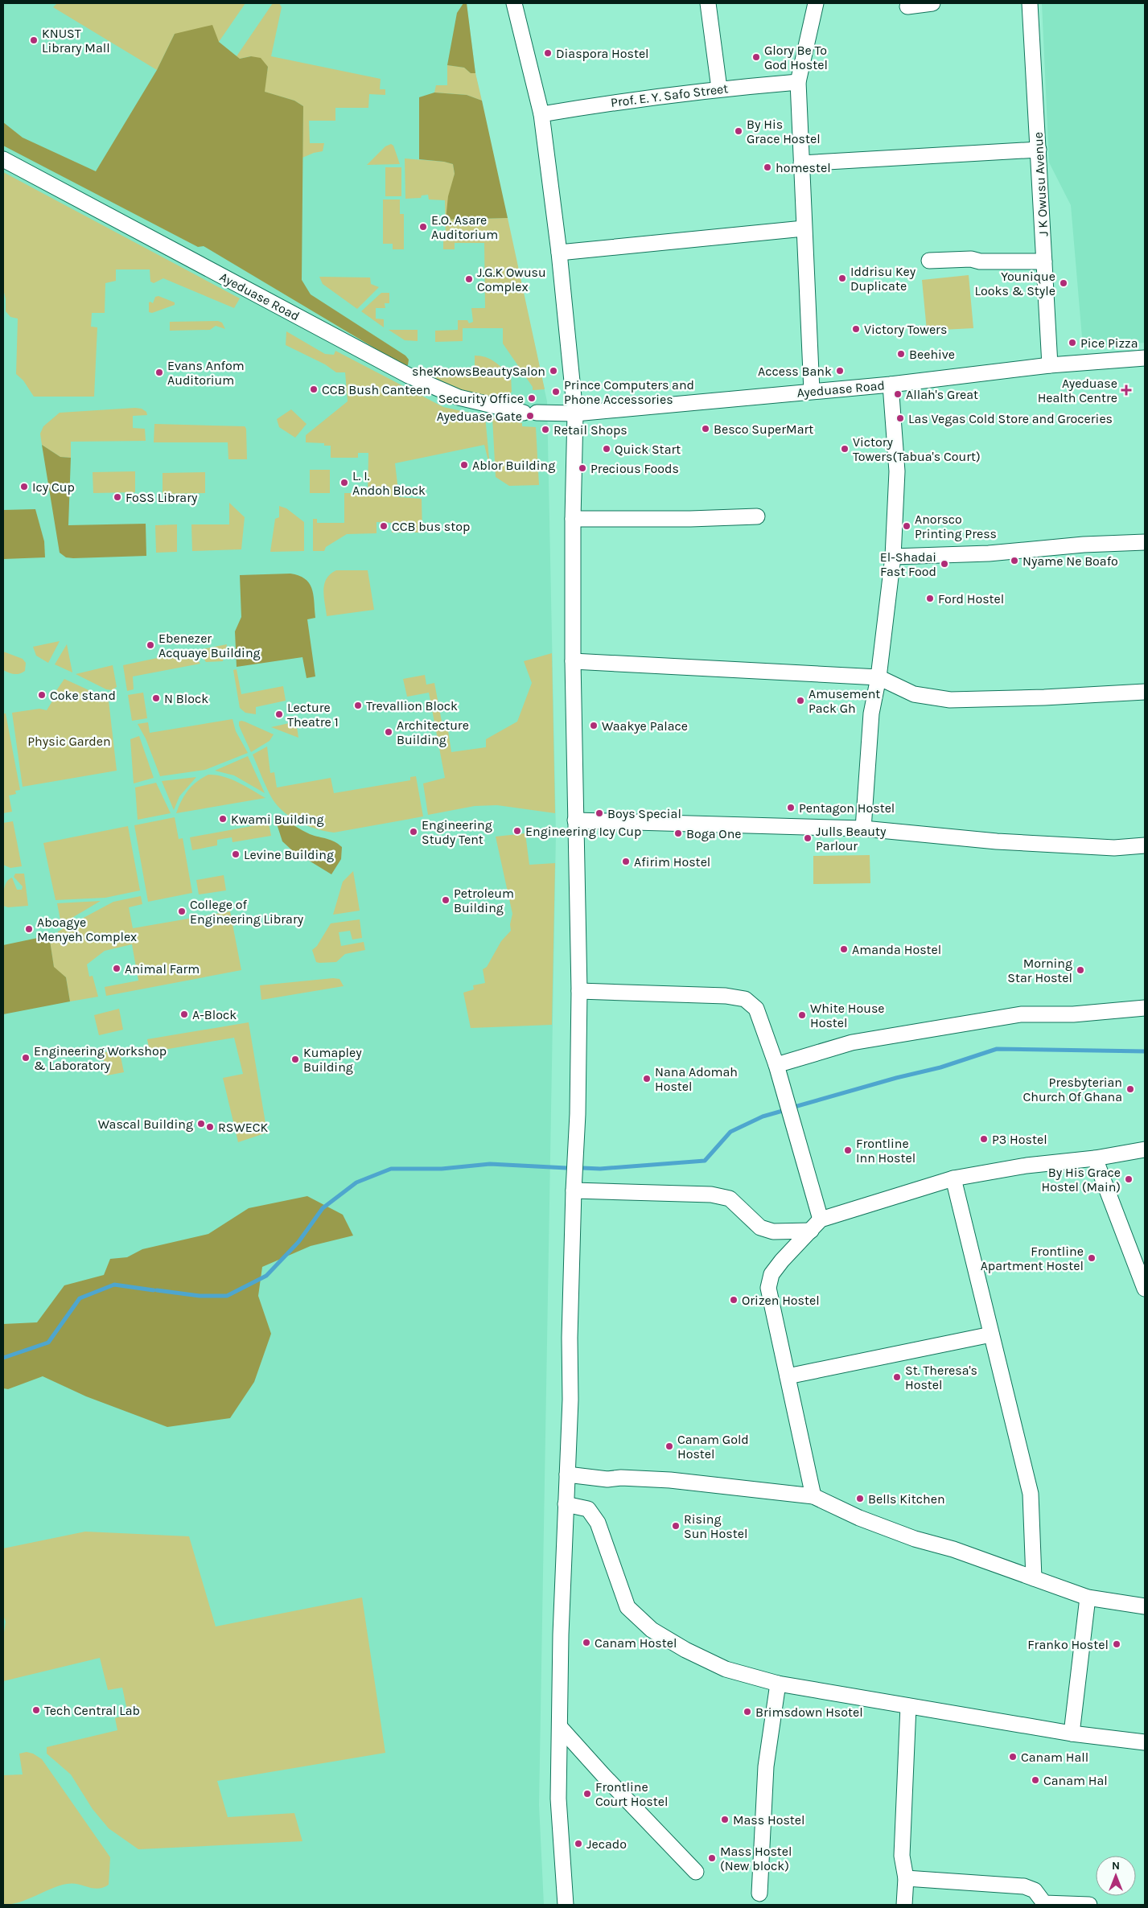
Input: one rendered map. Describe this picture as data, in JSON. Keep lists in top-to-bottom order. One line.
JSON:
{"streets":{"street":["Prof. E. Y. Safo Street","J K Owusu Avenue","Ayeduase Road"]},"crossings":[["J K Owusu Avenue","Ayeduase Road"]],"parks":["Physic Garden"],"places":{"other":["KNUST Library Mall","Diaspora Hostel","Glory Be To God Hostel","By His Grace Hostel","homestel","E.O. Asare Auditorium","Iddrisu Key Duplicate","J.G.K Owusu Complex","Younique Looks & Style","Victory Towers","Pice Pizza","Beehive","sheKnowsBeautySalon","Access Bank","Evans Anfom Auditorium","CCB Bush Canteen","Prince Computers and Phone Accessories","Allah's Great","Security Office","Ayeduase Gate","Las Vegas Cold Store and Groceries","Besco SuperMart","Retail Shops","Quick Start","Victory Towers(Tabua's Court)","Ablor Building","Precious Foods","L. I. Andoh Block","Icy Cup","FoSS Library","CCB bus stop","Anorsco Printing Press","Nyame Ne Boafo","El-Shadai Fast Food","Ford Hostel","Ebenezer Acquaye Building","Coke stand","N Block","Amusement Pack Gh","Trevallion Block","Lecture Theatre 1","Waakye Palace","Architecture Building","Pentagon Hostel","Boys Special","Kwami Building","Engineering Icy Cup","Engineering Study Tent","Boga One","Julls Beauty Parlour","Levine Building","Afirim Hostel","Petroleum Building","College of Engineering Library","Aboagye Menyeh Complex","Amanda Hostel","Animal Farm","Morning Star Hostel","A-Block","White House Hostel","Engineering Workshop & Laboratory","Kumapley Building","Nana Adomah Hostel","Presbyterian Church Of Ghana","Wascal Building","RSWECK","P3 Hostel","Frontline Inn Hostel","By His Grace Hostel (Main)","Frontline Apartment Hostel","Orizen Hostel","St. Theresa's Hostel","Canam Gold Hostel","Bells Kitchen","Rising Sun Hostel","Canam Hostel","Franko Hostel","Tech Central Lab","Brimsdown Hsotel","Canam Hall","Canam Hal","Frontline Court Hostel","Mass Hostel","Jecado","Mass Hostel (New block)"],"health":["Ayeduase Health Centre"]},"north":"top"}
